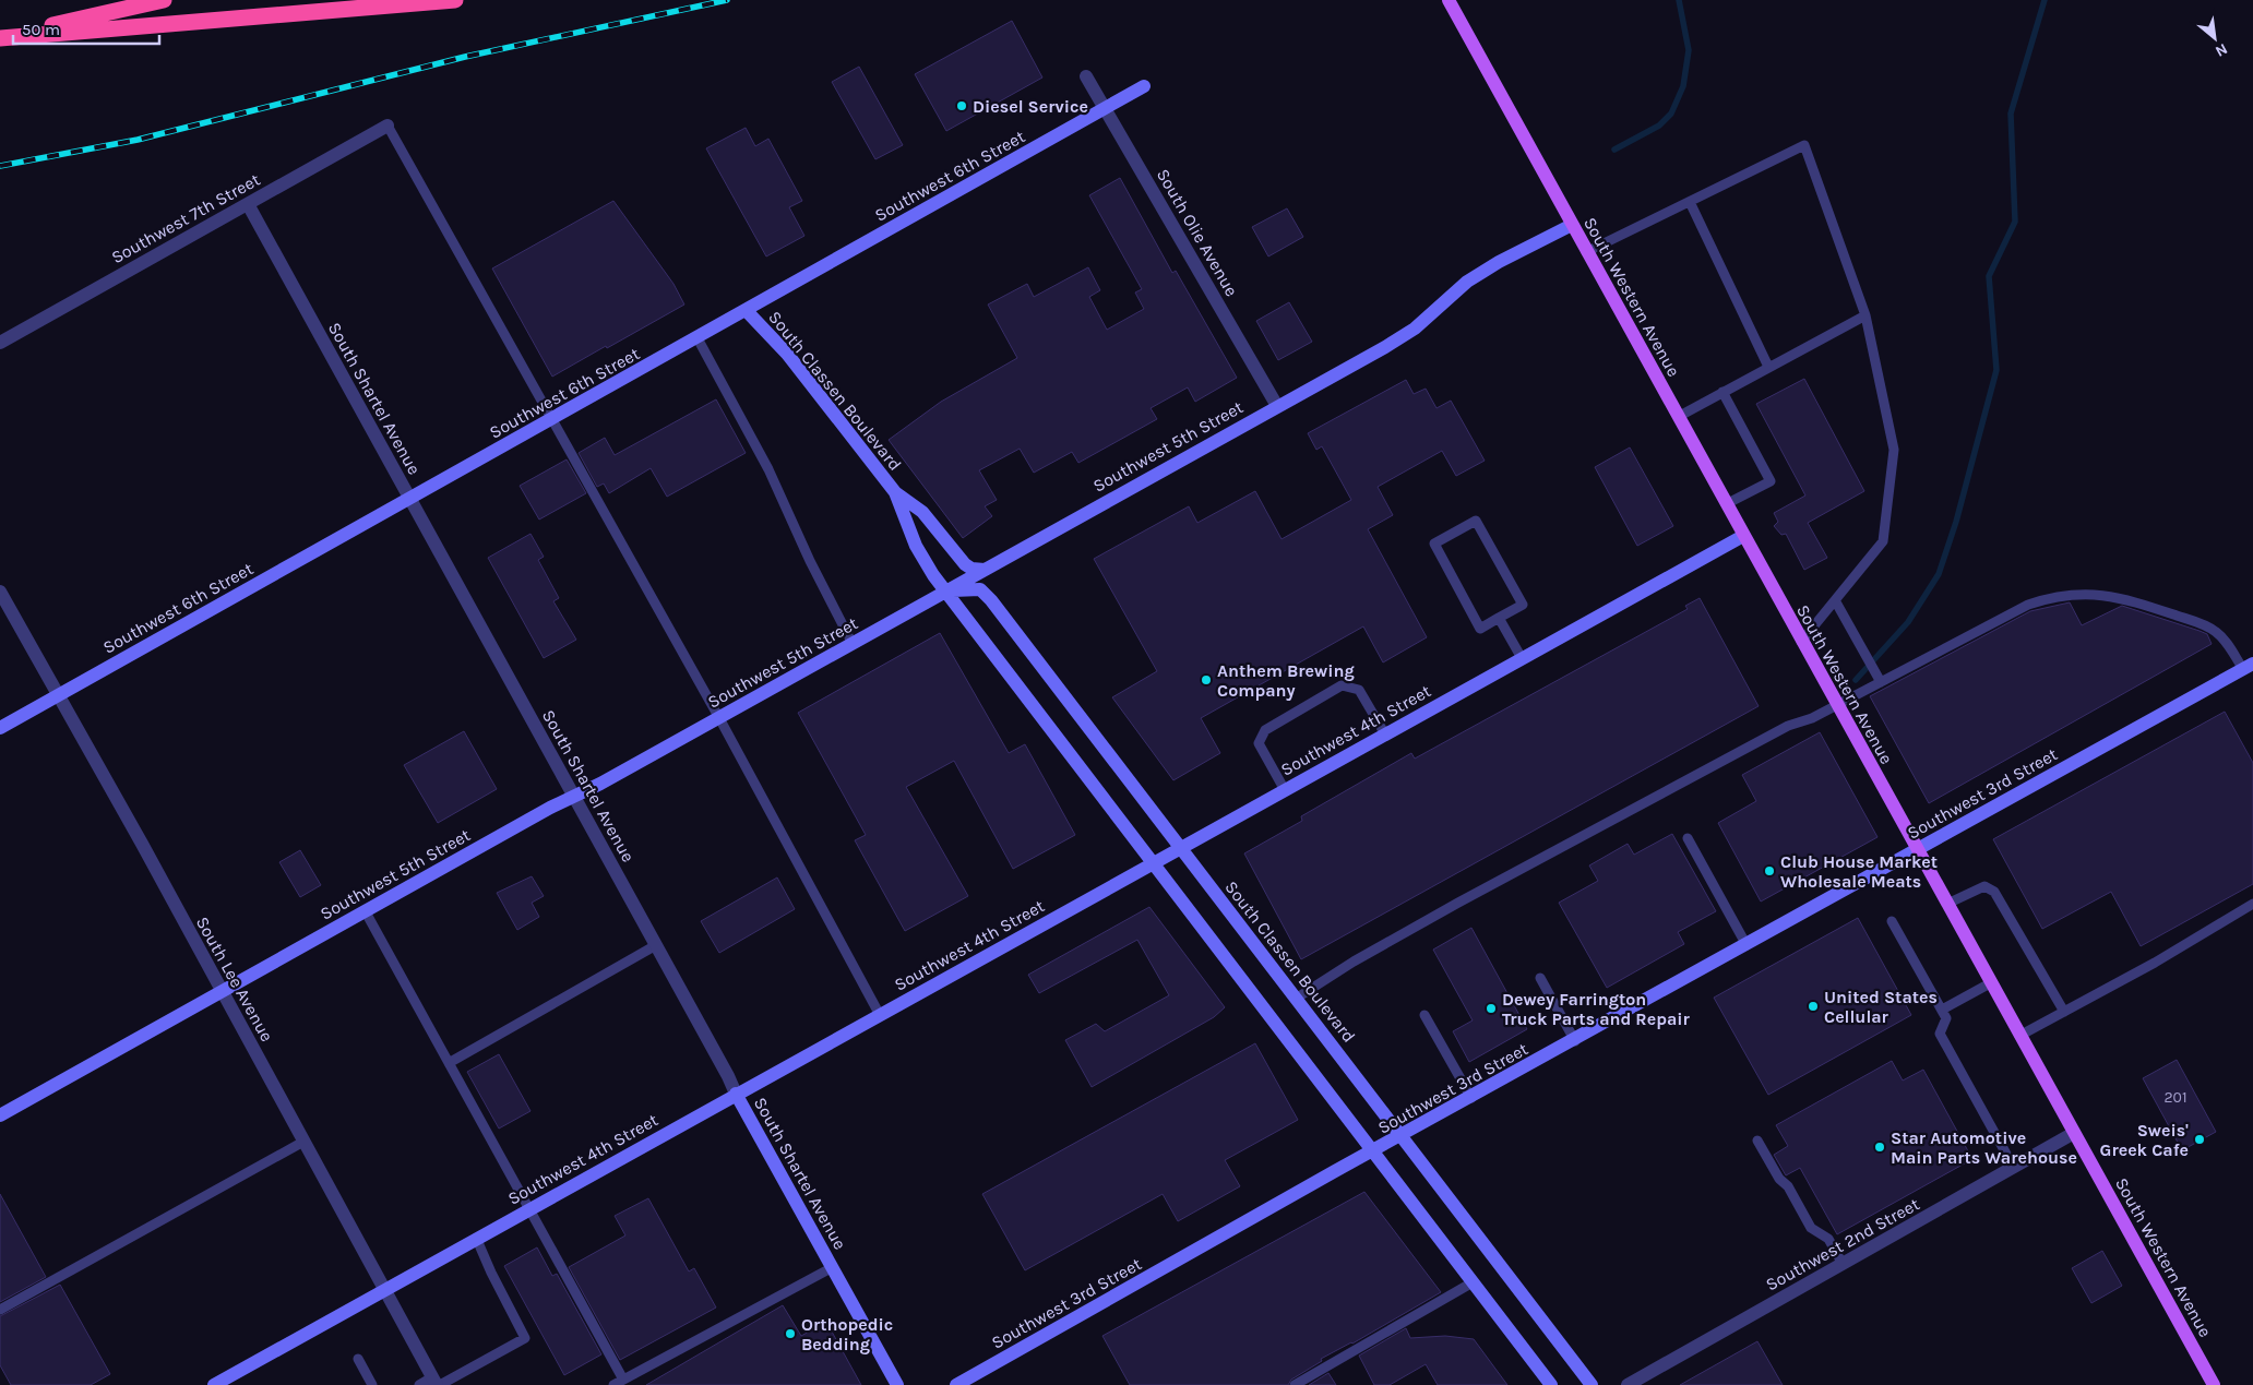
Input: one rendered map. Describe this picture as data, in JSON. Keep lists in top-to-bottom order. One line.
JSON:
{"streets":{"main road":["South Western Avenue"],"street":["Southwest 6th Street","Southwest 7th Street","South Olie Avenue","South Classen Boulevard","South Shartel Avenue","Southwest 5th Street","Southwest 4th Street","Southwest 3rd Street","South Lee Avenue","Southwest 2nd Street"]},"crossings":[["Southwest 6th Street","South Olie Avenue"],["Southwest 6th Street","South Classen Boulevard"],["Southwest 6th Street","South Shartel Avenue"],["Southwest 6th Street","South Lee Avenue"],["Southwest 7th Street","South Shartel Avenue"],["South Olie Avenue","Southwest 5th Street"],["South Western Avenue","Southwest 5th Street"],["South Western Avenue","Southwest 4th Street"],["South Western Avenue","Southwest 3rd Street"],["South Western Avenue","Southwest 2nd Street"],["South Classen Boulevard","Southwest 5th Street"],["South Classen Boulevard","Southwest 4th Street"],["South Classen Boulevard","Southwest 3rd Street"],["South Shartel Avenue","Southwest 5th Street"],["South Shartel Avenue","Southwest 4th Street"],["Southwest 5th Street","South Lee Avenue"],["Southwest 4th Street","South Lee Avenue"]],"places":["Diesel Service","Anthem Brewing Company","Club House Market Wholesale Meats","United States Cellular","Dewey Farrington Truck Parts and Repair","Sweis' Greek Cafe","Star Automotive Main Parts Warehouse","Orthopedic Bedding"],"house_numbers":["201"],"scale_bar":"50 m","north":"bottom right"}
